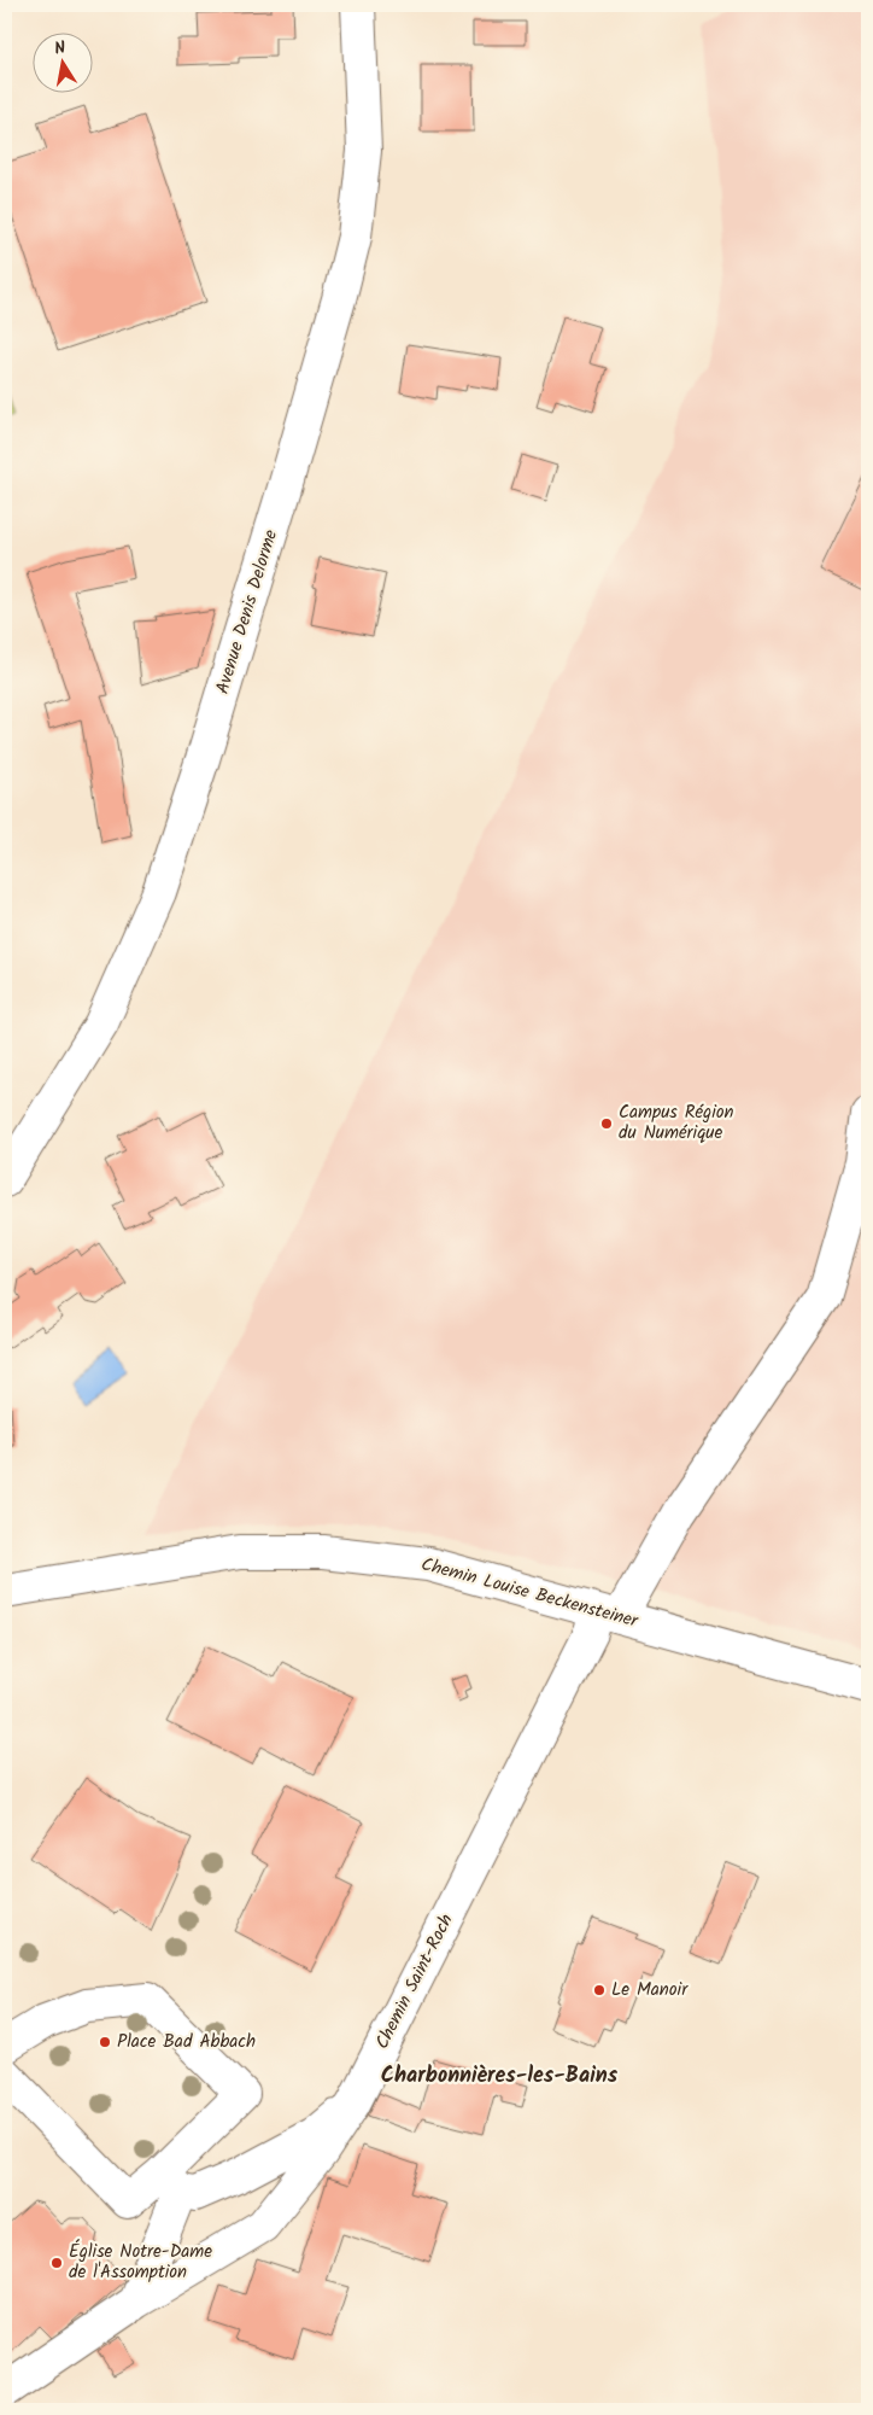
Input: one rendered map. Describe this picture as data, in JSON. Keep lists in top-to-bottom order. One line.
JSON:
{"streets":{"street":["Avenue Denis Delorme","Chemin Louise Beckensteiner","Chemin Saint-Roch"]},"crossings":[["Chemin Louise Beckensteiner","Chemin Saint-Roch"]],"districts":["Charbonnières-les-Bains"],"places":["Campus Région du Numérique","Le Manoir","Place Bad Abbach","Église Notre-Dame de l'Assomption"],"north":"top"}
